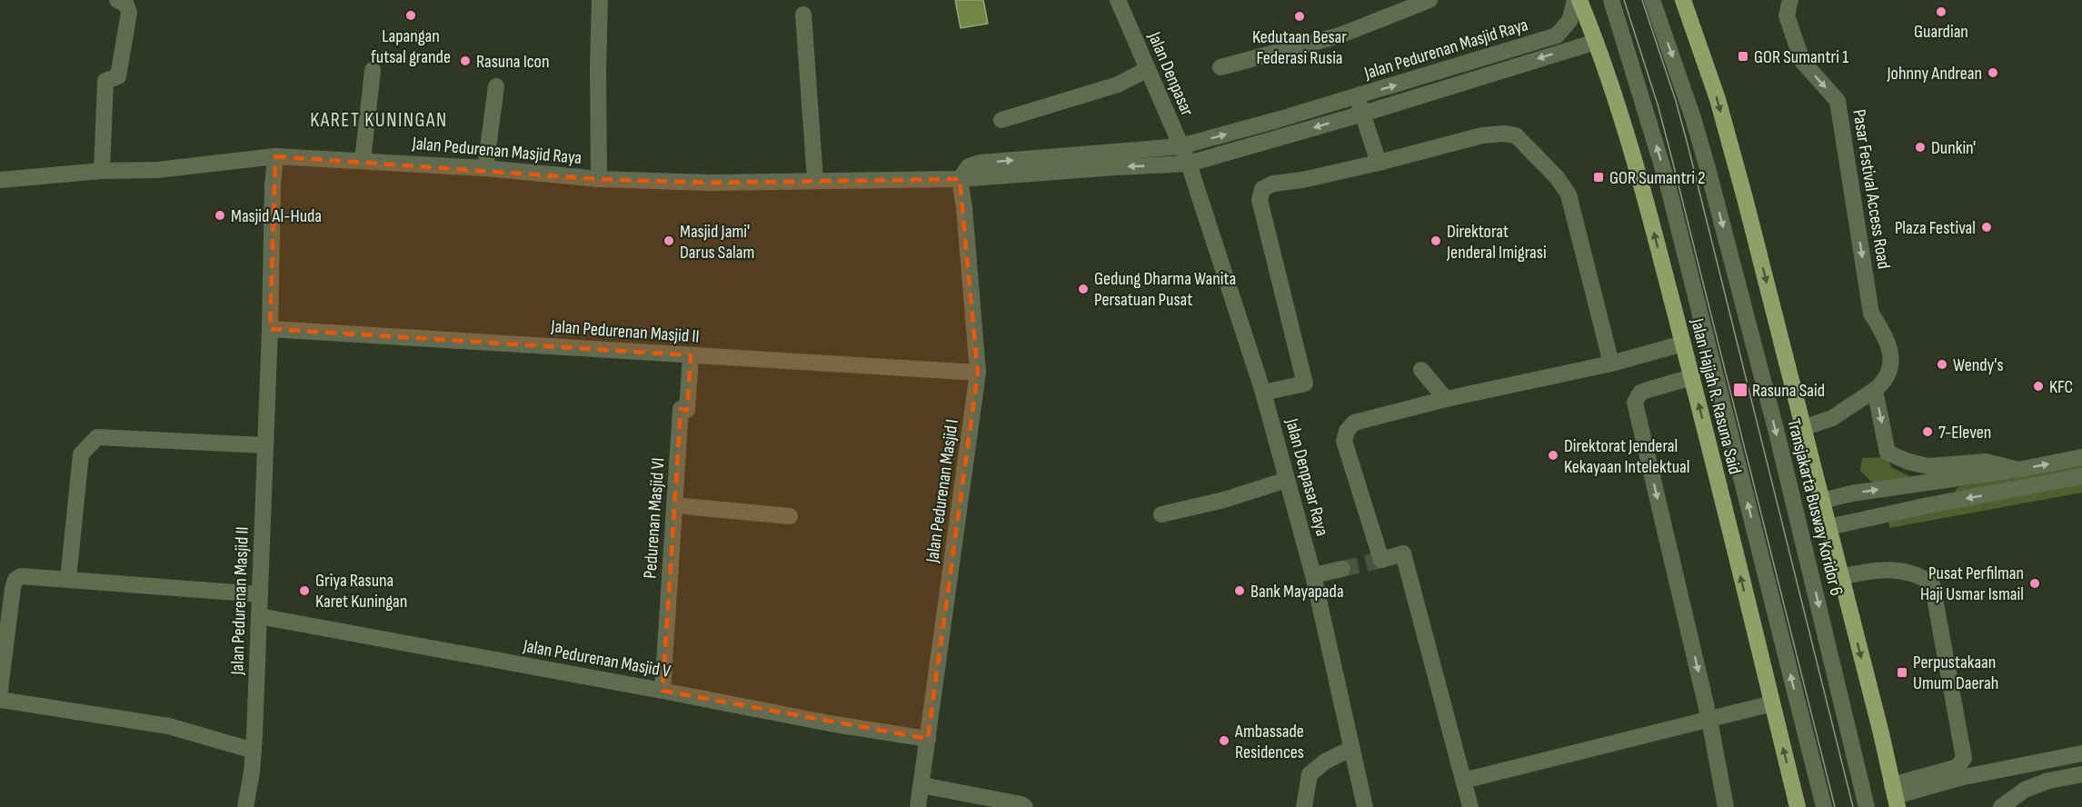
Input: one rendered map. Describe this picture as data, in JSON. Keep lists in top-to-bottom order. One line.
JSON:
{"streets":{"main road":["Jalan Hajjah R. Rasuna Said"],"street":["Jalan Pedurenan Masjid Raya","Jalan Denpasar","Pasar Festival Access Road","Jalan Pedurenan Masjid II","Jalan Denpasar Raya","Jalan Pedurenan Masjid I","Transjakarta Busway Koridor 6","Pedurenan Masjid VI","Jalan Pedurenan Masjid V"]},"crossings":[["Jalan Pedurenan Masjid Raya","Jalan Denpasar"],["Jalan Pedurenan Masjid Raya","Jalan Pedurenan Masjid II"],["Jalan Pedurenan Masjid Raya","Jalan Hajjah R. Rasuna Said"],["Jalan Pedurenan Masjid Raya","Jalan Denpasar Raya"],["Jalan Pedurenan Masjid Raya","Jalan Pedurenan Masjid I"],["Jalan Denpasar","Jalan Denpasar Raya"],["Jalan Pedurenan Masjid II","Jalan Pedurenan Masjid I"],["Jalan Pedurenan Masjid II","Pedurenan Masjid VI"],["Jalan Pedurenan Masjid II","Jalan Pedurenan Masjid V"],["Jalan Pedurenan Masjid I","Jalan Pedurenan Masjid V"],["Pedurenan Masjid VI","Jalan Pedurenan Masjid V"]],"one_way":["Pasar Festival Access Road"],"districts":["KARET KUNINGAN"],"places":{"other":["Guardian","Lapangan futsal grande","Kedutaan Besar Federasi Rusia","Rasuna Icon","Johnny Andrean","Dunkin'","Masjid Al-Huda","Plaza Festival","Masjid Jami' Darus Salam","Direktorat Jenderal Imigrasi","Gedung Dharma Wanita Persatuan Pusat","Wendy's","KFC","7-Eleven","Direktorat Jenderal Kekayaan Intelektual","Pusat Perfilman Haji Usmar Ismail","Griya Rasuna Karet Kuningan","Bank Mayapada","Ambassade Residences"],"transit":["GOR Sumantri 1","GOR Sumantri 2","Rasuna Said","Perpustakaan Umum Daerah"]}}
